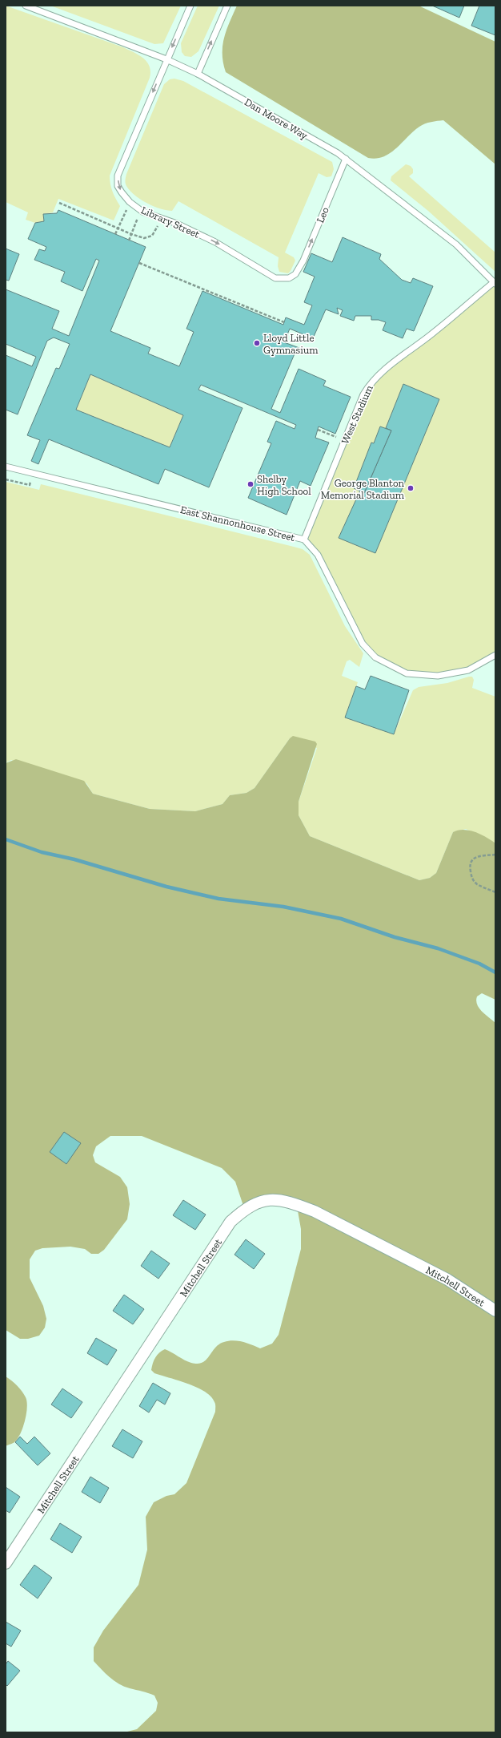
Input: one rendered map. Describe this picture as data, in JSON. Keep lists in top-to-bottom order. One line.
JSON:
{"streets":{"street":["Mitchell Street"],"lane":["Dan Moore Way","Leo","Library Street","West Stadium","East Shannonhouse Street"]},"crossings":[["Dan Moore Way","Leo"],["Dan Moore Way","Library Street"],["Dan Moore Way","West Stadium"],["Leo","Library Street"],["West Stadium","East Shannonhouse Street"]],"one_way":["Leo"],"places":["Lloyd Little Gymnasium","Shelby High School","George Blanton Memorial Stadium"]}
